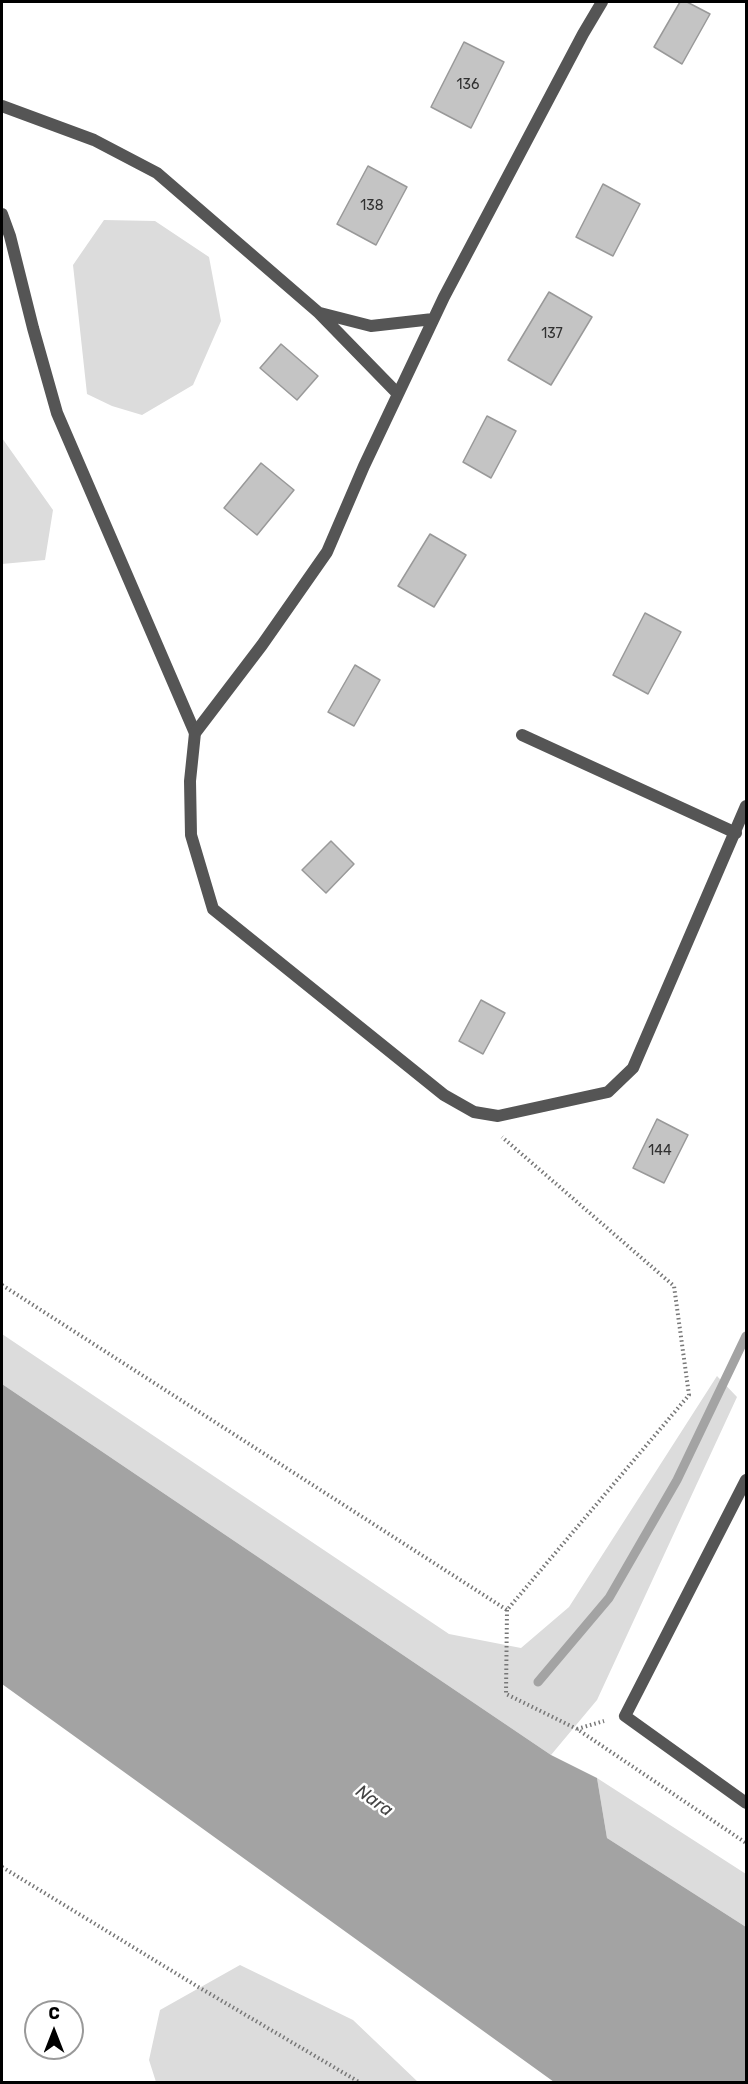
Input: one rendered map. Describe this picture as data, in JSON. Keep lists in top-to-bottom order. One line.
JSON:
{"water":["Nara"],"house_numbers":["136","138","137","144"],"north":"top"}
